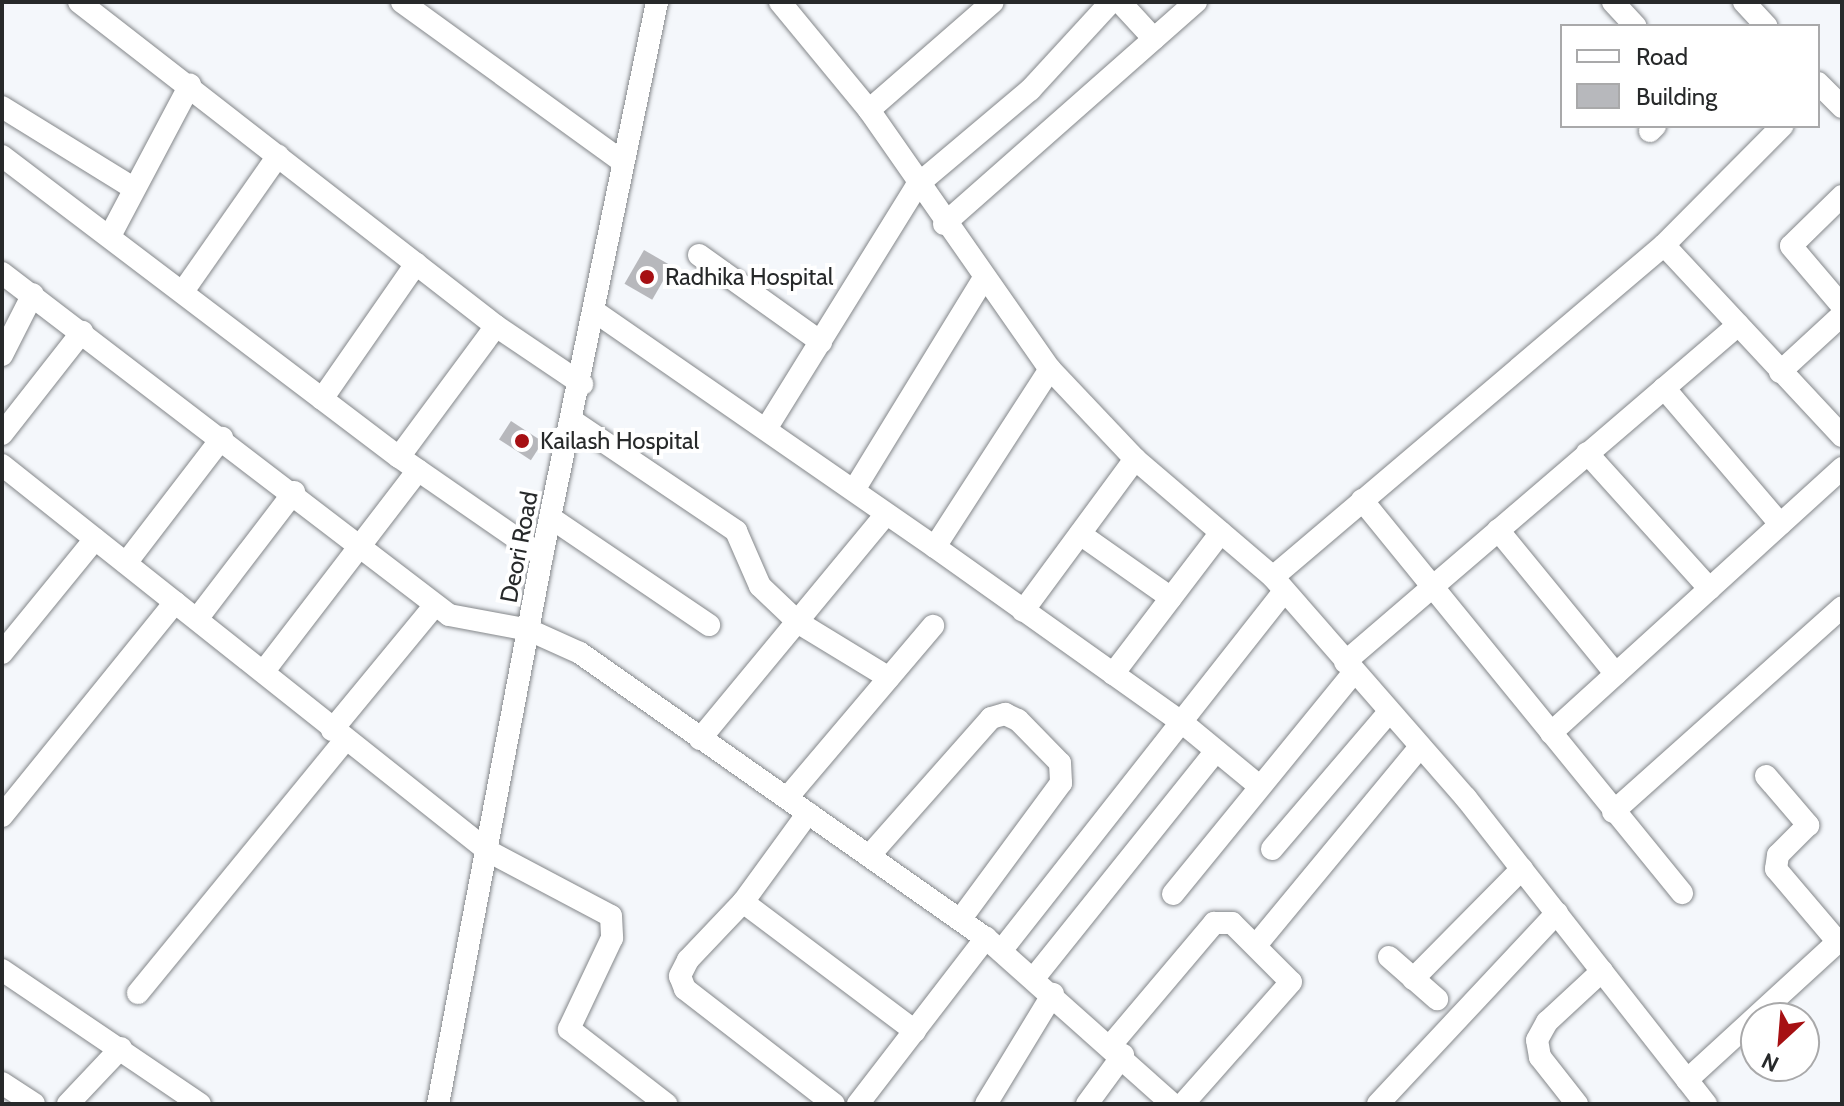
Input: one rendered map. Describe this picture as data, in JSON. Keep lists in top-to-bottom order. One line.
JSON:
{"streets":{"street":["Deori Road"]},"places":["Radhika Hospital","Kailash Hospital"],"legend":["Road","Building"],"north":"bottom left"}
